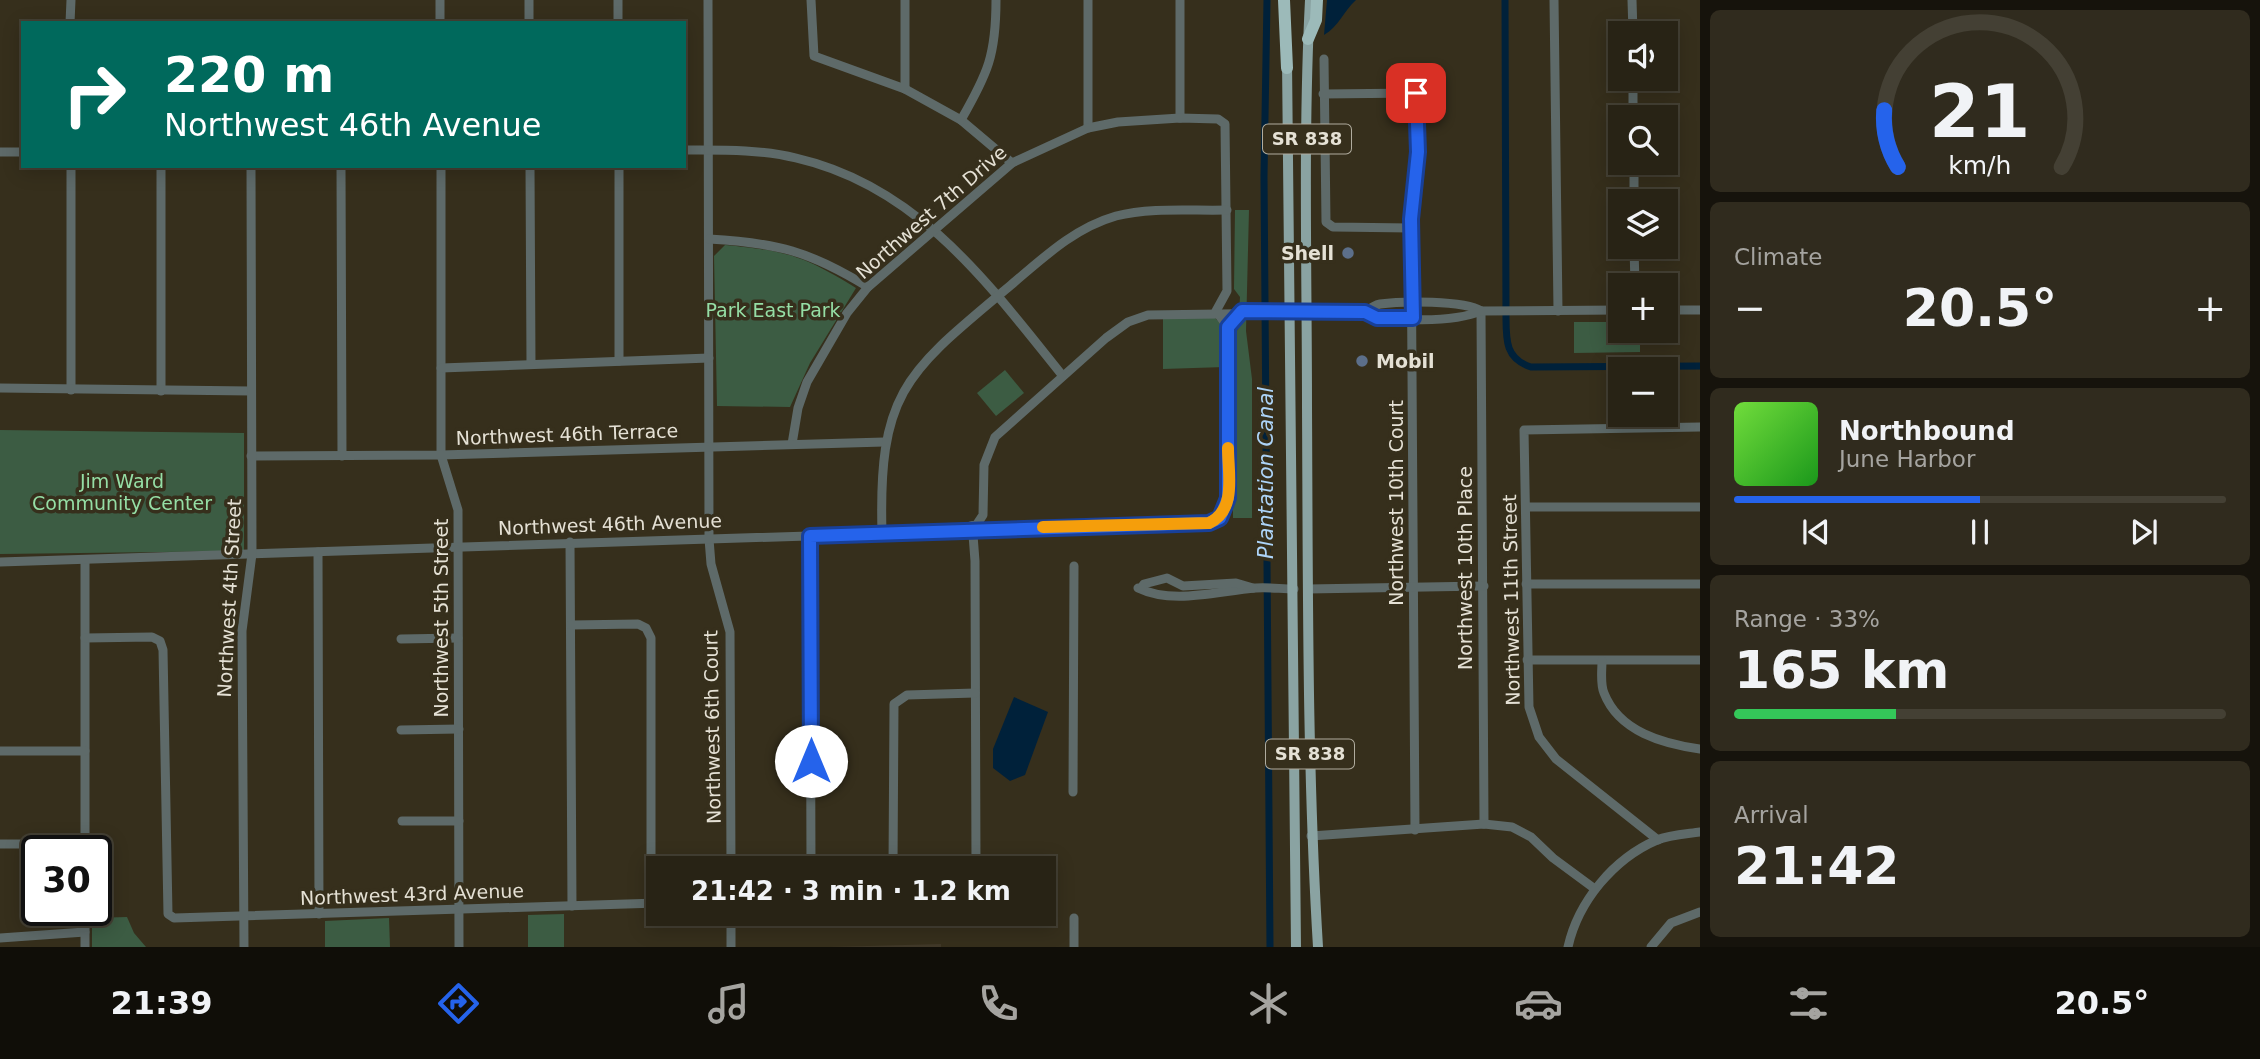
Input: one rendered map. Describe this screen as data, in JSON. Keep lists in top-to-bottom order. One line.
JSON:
{"streets":{"main road":["SR 838"],"street":["Northwest 7th Drive","Northwest 46th Terrace","Northwest 10th Court","Northwest 46th Avenue","Northwest 10th Place","Northwest 4th Street","Northwest 11th Street","Northwest 5th Street","Northwest 6th Court","Northwest 43rd Avenue"]},"crossings":[["Northwest 7th Drive","Northwest 46th Terrace"],["Northwest 46th Terrace","Northwest 4th Street"],["Northwest 46th Terrace","Northwest 5th Street"],["Northwest 46th Terrace","Northwest 6th Court"],["Northwest 46th Avenue","Northwest 4th Street"],["Northwest 46th Avenue","Northwest 5th Street"],["Northwest 46th Avenue","Northwest 6th Court"],["Northwest 4th Street","Northwest 43rd Avenue"],["Northwest 5th Street","Northwest 43rd Avenue"]],"water":["Plantation Canal"],"parks":["Park East Park","Jim Ward Community Center"],"places":["Shell","Mobil"],"page":{"map_buttons":["+","−"],"turn":["220 m","Northwest 46th Avenue"],"tile":["Climate",["Range · 33%","165 km"],["Arrival","21:42"]],"heat":["−","20.5°","+"],"song":["Northbound","June Harbor"],"limit":"30","trip":"21:42 · 3 min · 1.2 km","tabs":["21:39","20.5°"],"gauge":["21","km/h"]}}
